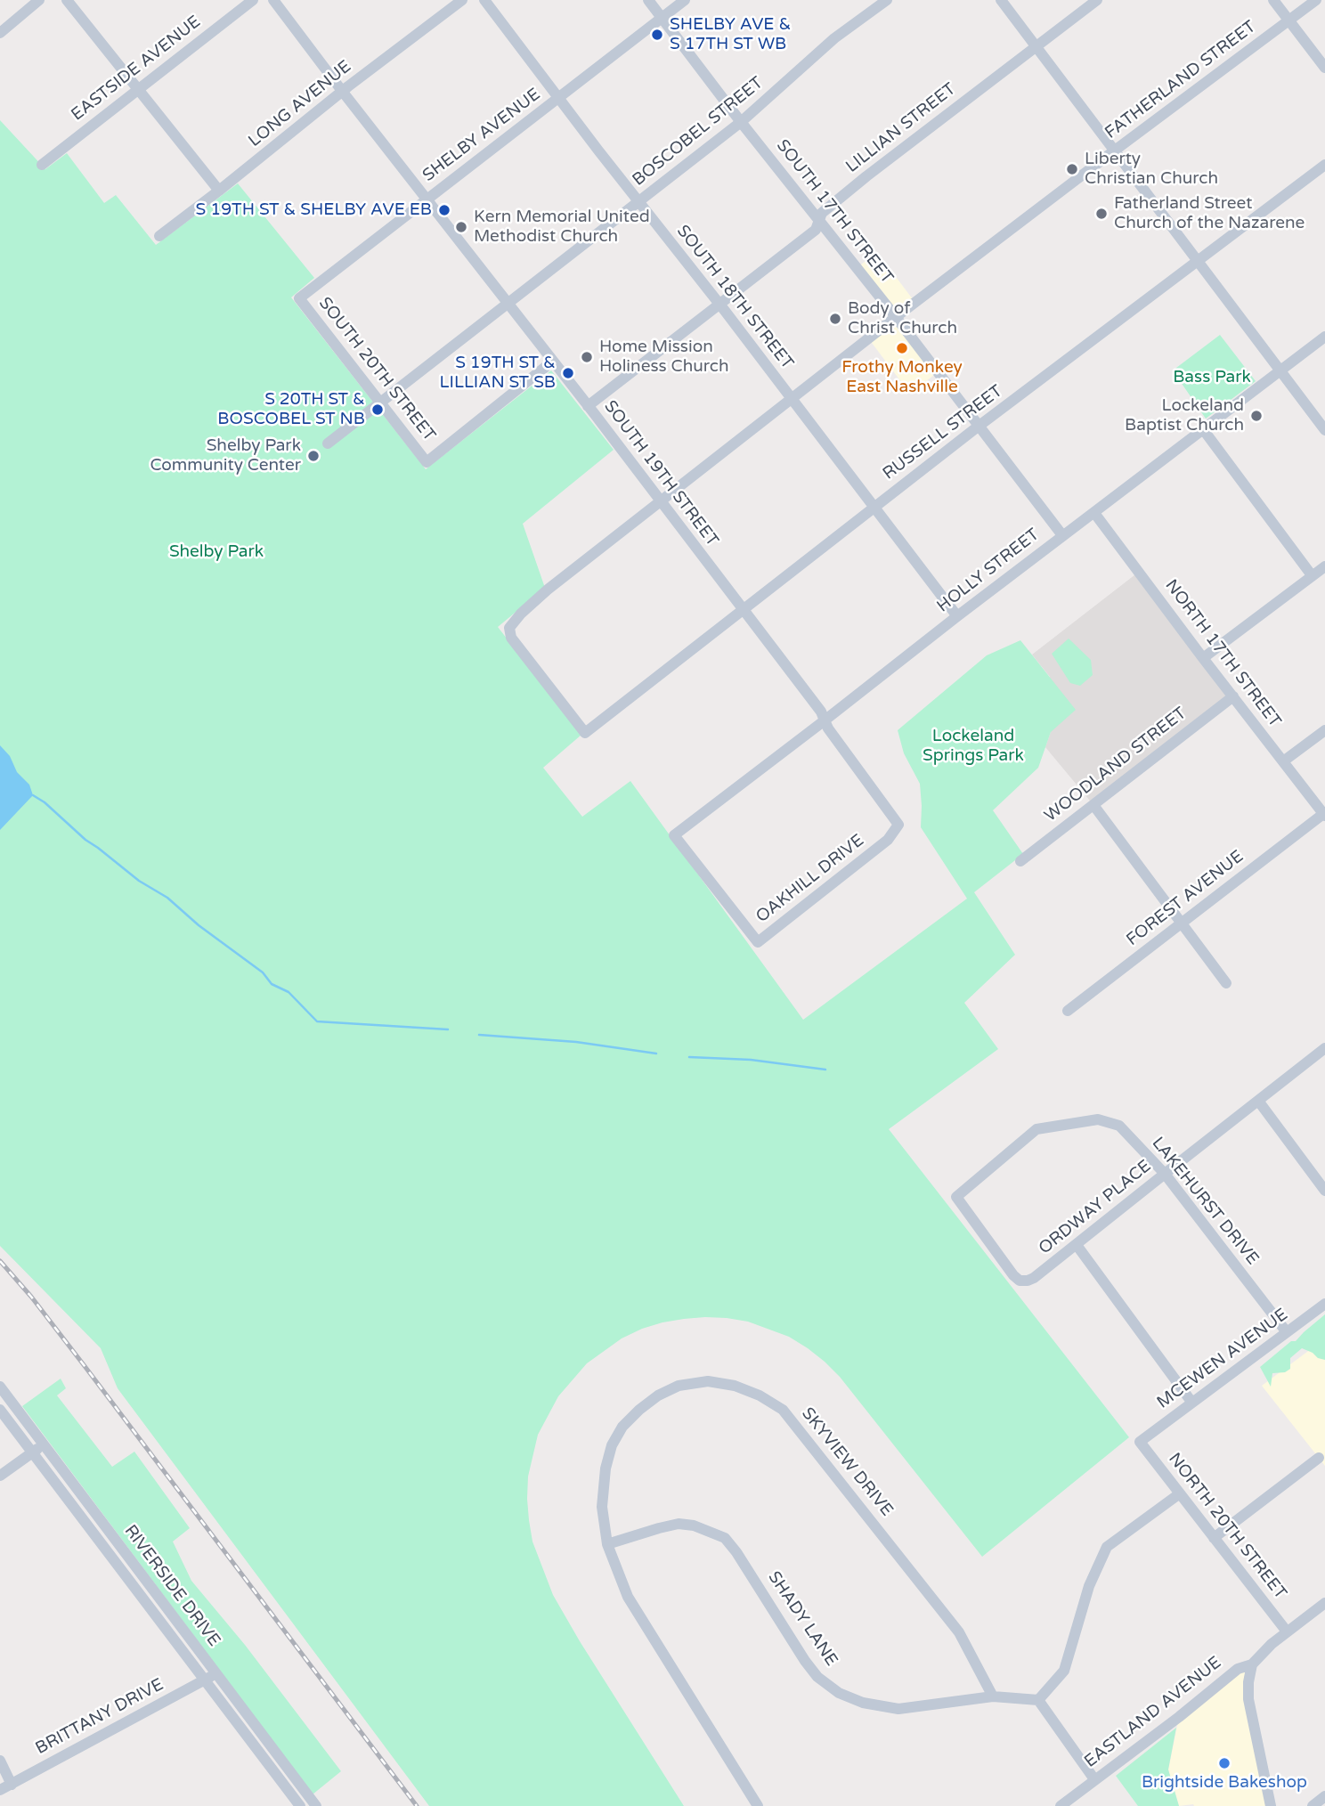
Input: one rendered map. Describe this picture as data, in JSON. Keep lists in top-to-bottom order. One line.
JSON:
{"streets":{"street":["EASTSIDE AVENUE","FATHERLAND STREET","LONG AVENUE","LILLIAN STREET","BOSCOBEL STREET","SHELBY AVENUE","SOUTH 17TH STREET","SOUTH 18TH STREET","SOUTH 20TH STREET","RUSSELL STREET","SOUTH 19TH STREET","HOLLY STREET","NORTH 17TH STREET","WOODLAND STREET","OAKHILL DRIVE","FOREST AVENUE","LAKEHURST DRIVE","ORDWAY PLACE","MCEWEN AVENUE","SKYVIEW DRIVE","NORTH 20TH STREET","RIVERSIDE DRIVE","SHADY LANE","EASTLAND AVENUE","BRITTANY DRIVE"]},"crossings":[["FATHERLAND STREET","SOUTH 17TH STREET"],["FATHERLAND STREET","SOUTH 18TH STREET"],["FATHERLAND STREET","RUSSELL STREET"],["FATHERLAND STREET","SOUTH 19TH STREET"],["LONG AVENUE","SOUTH 19TH STREET"],["LILLIAN STREET","SOUTH 17TH STREET"],["LILLIAN STREET","SOUTH 18TH STREET"],["LILLIAN STREET","SOUTH 19TH STREET"],["BOSCOBEL STREET","SOUTH 17TH STREET"],["BOSCOBEL STREET","SOUTH 18TH STREET"],["BOSCOBEL STREET","SOUTH 20TH STREET"],["BOSCOBEL STREET","SOUTH 19TH STREET"],["SHELBY AVENUE","SOUTH 17TH STREET"],["SHELBY AVENUE","SOUTH 18TH STREET"],["SHELBY AVENUE","SOUTH 20TH STREET"],["SHELBY AVENUE","SOUTH 19TH STREET"],["SOUTH 17TH STREET","RUSSELL STREET"],["SOUTH 17TH STREET","HOLLY STREET"],["SOUTH 18TH STREET","RUSSELL STREET"],["SOUTH 18TH STREET","HOLLY STREET"],["SOUTH 20TH STREET","SOUTH 19TH STREET"],["RUSSELL STREET","SOUTH 19TH STREET"],["SOUTH 19TH STREET","HOLLY STREET"],["SOUTH 19TH STREET","OAKHILL DRIVE"],["HOLLY STREET","NORTH 17TH STREET"],["HOLLY STREET","OAKHILL DRIVE"],["NORTH 17TH STREET","WOODLAND STREET"],["NORTH 17TH STREET","FOREST AVENUE"],["LAKEHURST DRIVE","ORDWAY PLACE"],["LAKEHURST DRIVE","MCEWEN AVENUE"],["MCEWEN AVENUE","NORTH 20TH STREET"],["SKYVIEW DRIVE","SHADY LANE"],["NORTH 20TH STREET","EASTLAND AVENUE"],["RIVERSIDE DRIVE","BRITTANY DRIVE"]],"parks":["Bass Park","Shelby Park","Lockeland Springs Park"],"places":["SHELBY AVE & S 17TH ST WB","Liberty Christian Church","S 19TH ST & SHELBY AVE EB","Fatherland Street Church of the Nazarene","Kern Memorial United Methodist Church","Body of Christ Church","Frothy Monkey East Nashville","Home Mission Holiness Church","S 19TH ST & LILLIAN ST SB","S 20TH ST & BOSCOBEL ST NB","Lockeland Baptist Church","Shelby Park Community Center","Brightside Bakeshop"]}
